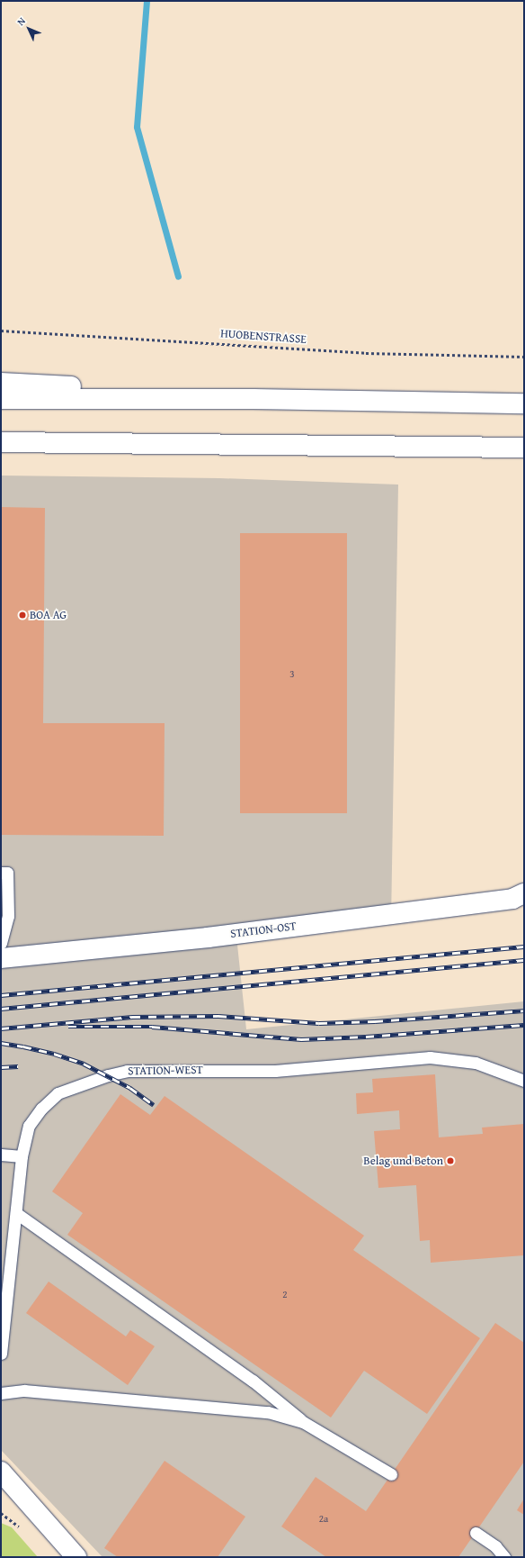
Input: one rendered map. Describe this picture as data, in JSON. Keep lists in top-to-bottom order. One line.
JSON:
{"streets":{"main road":["STATION-OST"],"lane":["STATION-WEST"],"path":["HUOBENSTRASSE"]},"places":["BOA AG","Belag und Beton"],"house_numbers":["3","2","2a"],"north":"top left"}
